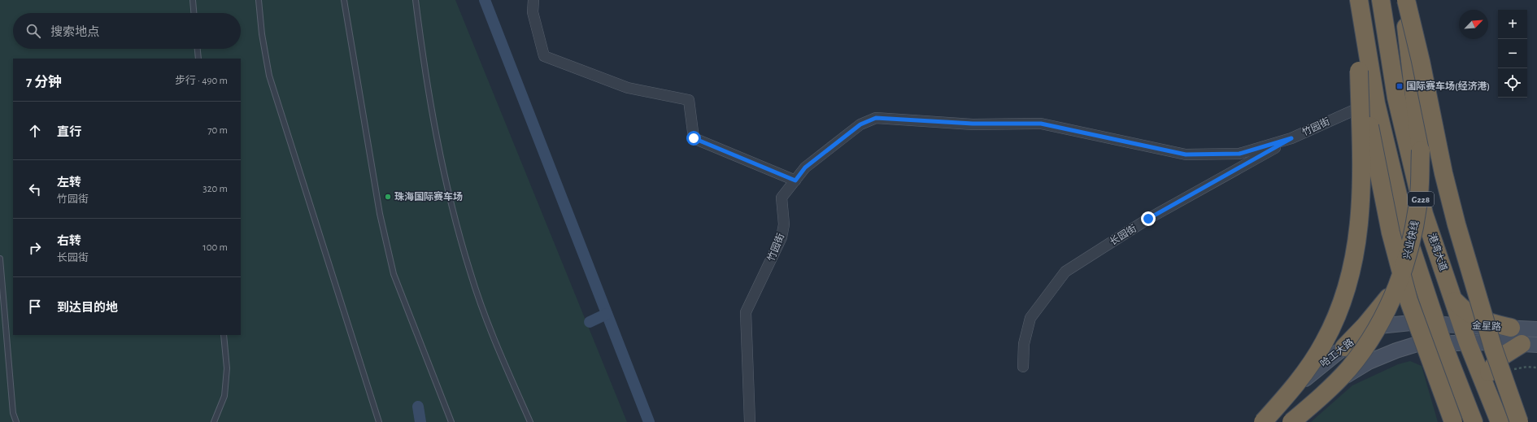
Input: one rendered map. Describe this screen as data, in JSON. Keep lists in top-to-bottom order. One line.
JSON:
{"streets":{"highway":["G228","兴业快线","港湾大道"],"street":["竹园街","长园街","金星路","哈工大路"]},"crossings":[["竹园街","G228"],["竹园街","长园街"],["G228","金星路"],["G228","哈工大路"],["港湾大道","金星路"],["金星路","哈工大路"]],"places":{"transit":["国际赛车场(经济港)"],"other":["珠海国际赛车场"]},"north":"top right","page":{"map_buttons":["+","−"],"search":"搜索地点","heading":["7 分钟","步行 · 490 m"],"list":[["直行","70 m"],["左转","竹园街","320 m"],["右转","长园街","100 m"],"到达目的地"]}}
